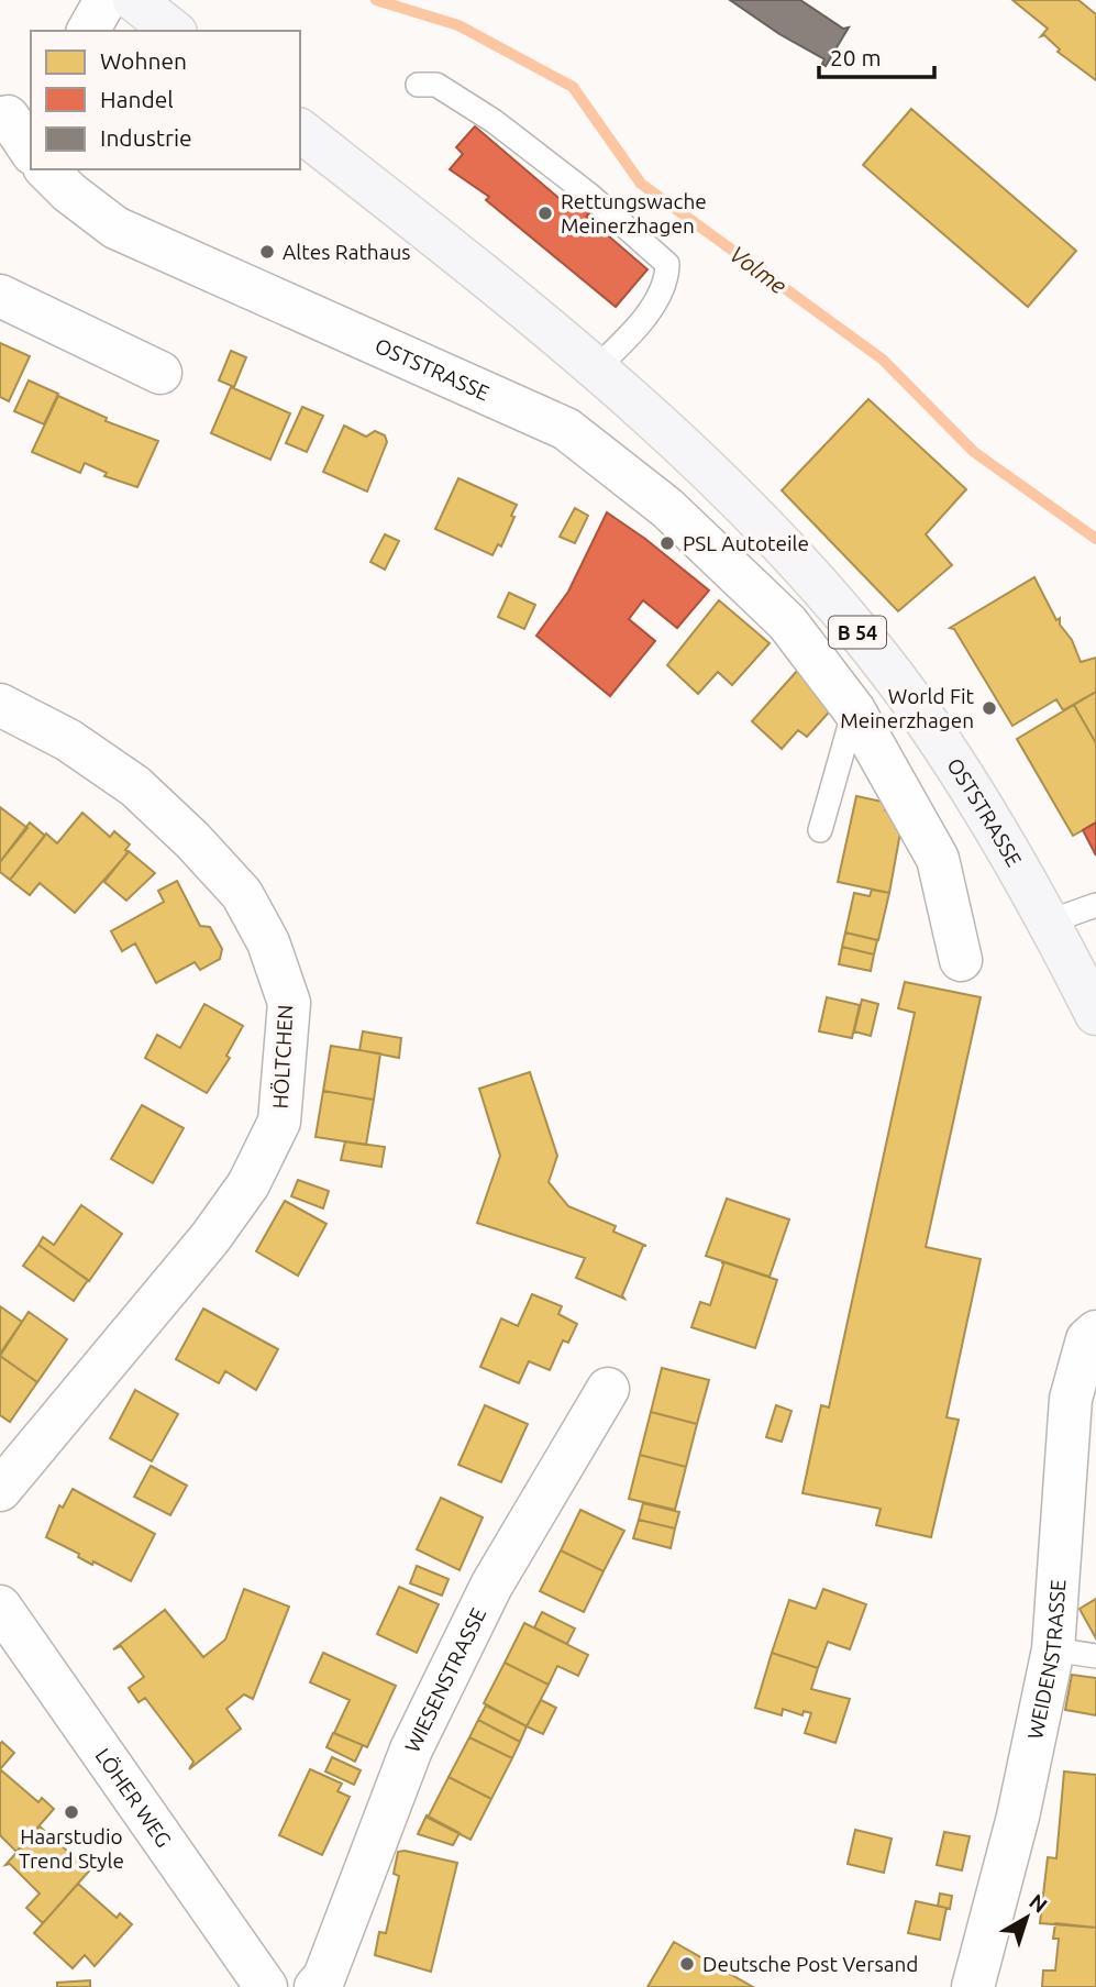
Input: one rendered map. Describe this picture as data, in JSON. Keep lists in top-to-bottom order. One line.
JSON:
{"streets":{"main road":["OSTSTRASSE","B 54"],"street":["HÖLTCHEN","WEIDENSTRASSE","WIESENSTRASSE","LÖHER WEG"]},"water":["Volme"],"places":["Rettungswache Meinerzhagen","Altes Rathaus","PSL Autoteile","World Fit Meinerzhagen","Haarstudio Trend Style","Deutsche Post Versand"],"legend":["Wohnen","Handel","Industrie"],"scale_bar":"20 m","north":"top right"}
